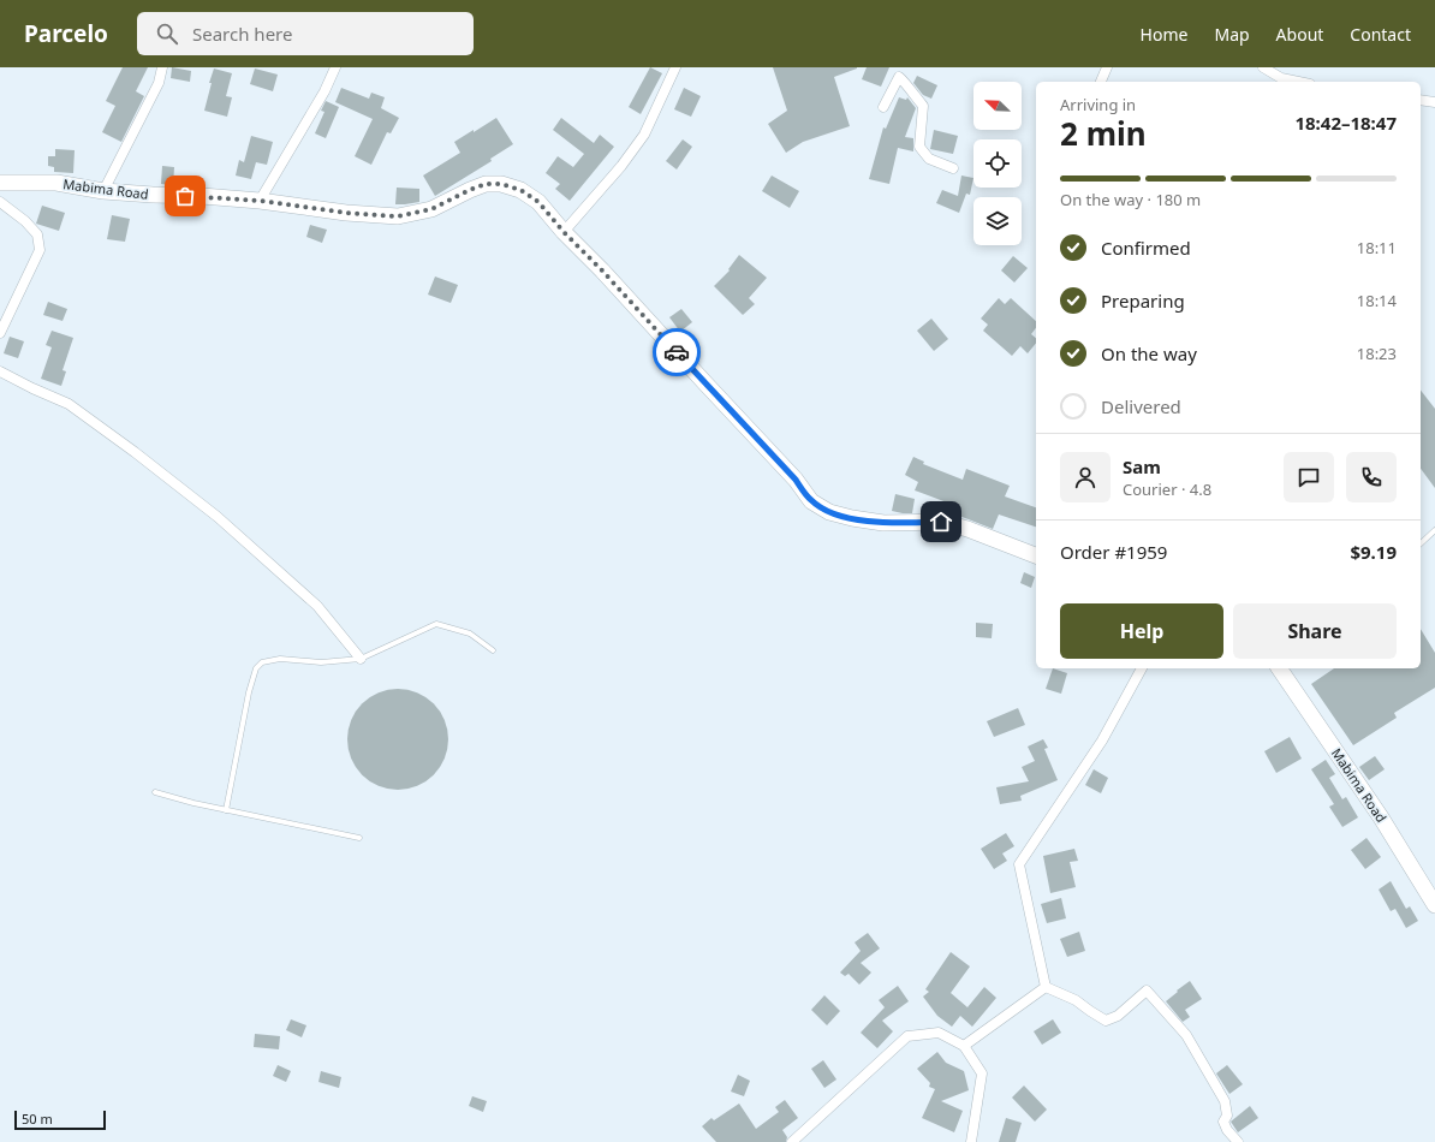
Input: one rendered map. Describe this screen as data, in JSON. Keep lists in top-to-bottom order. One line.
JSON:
{"streets":{"main road":["Mabima Road"]},"scale_bar":"50 m","north":"top left","page":{"header":"Parcelo","search":"Search here","nav":["Home","Map","About","Contact"],"heading":["2 min","Arriving in","18:42–18:47"],"panel":["Sam","Courier · 4.8","Order #1959","$9.19"],"bar":"On the way · 180 m","list":[["Confirmed","18:11"],["Preparing","18:14"],["On the way","18:23"],"Delivered"],"buttons":["Help","Share"],"scale":"50 m"}}
